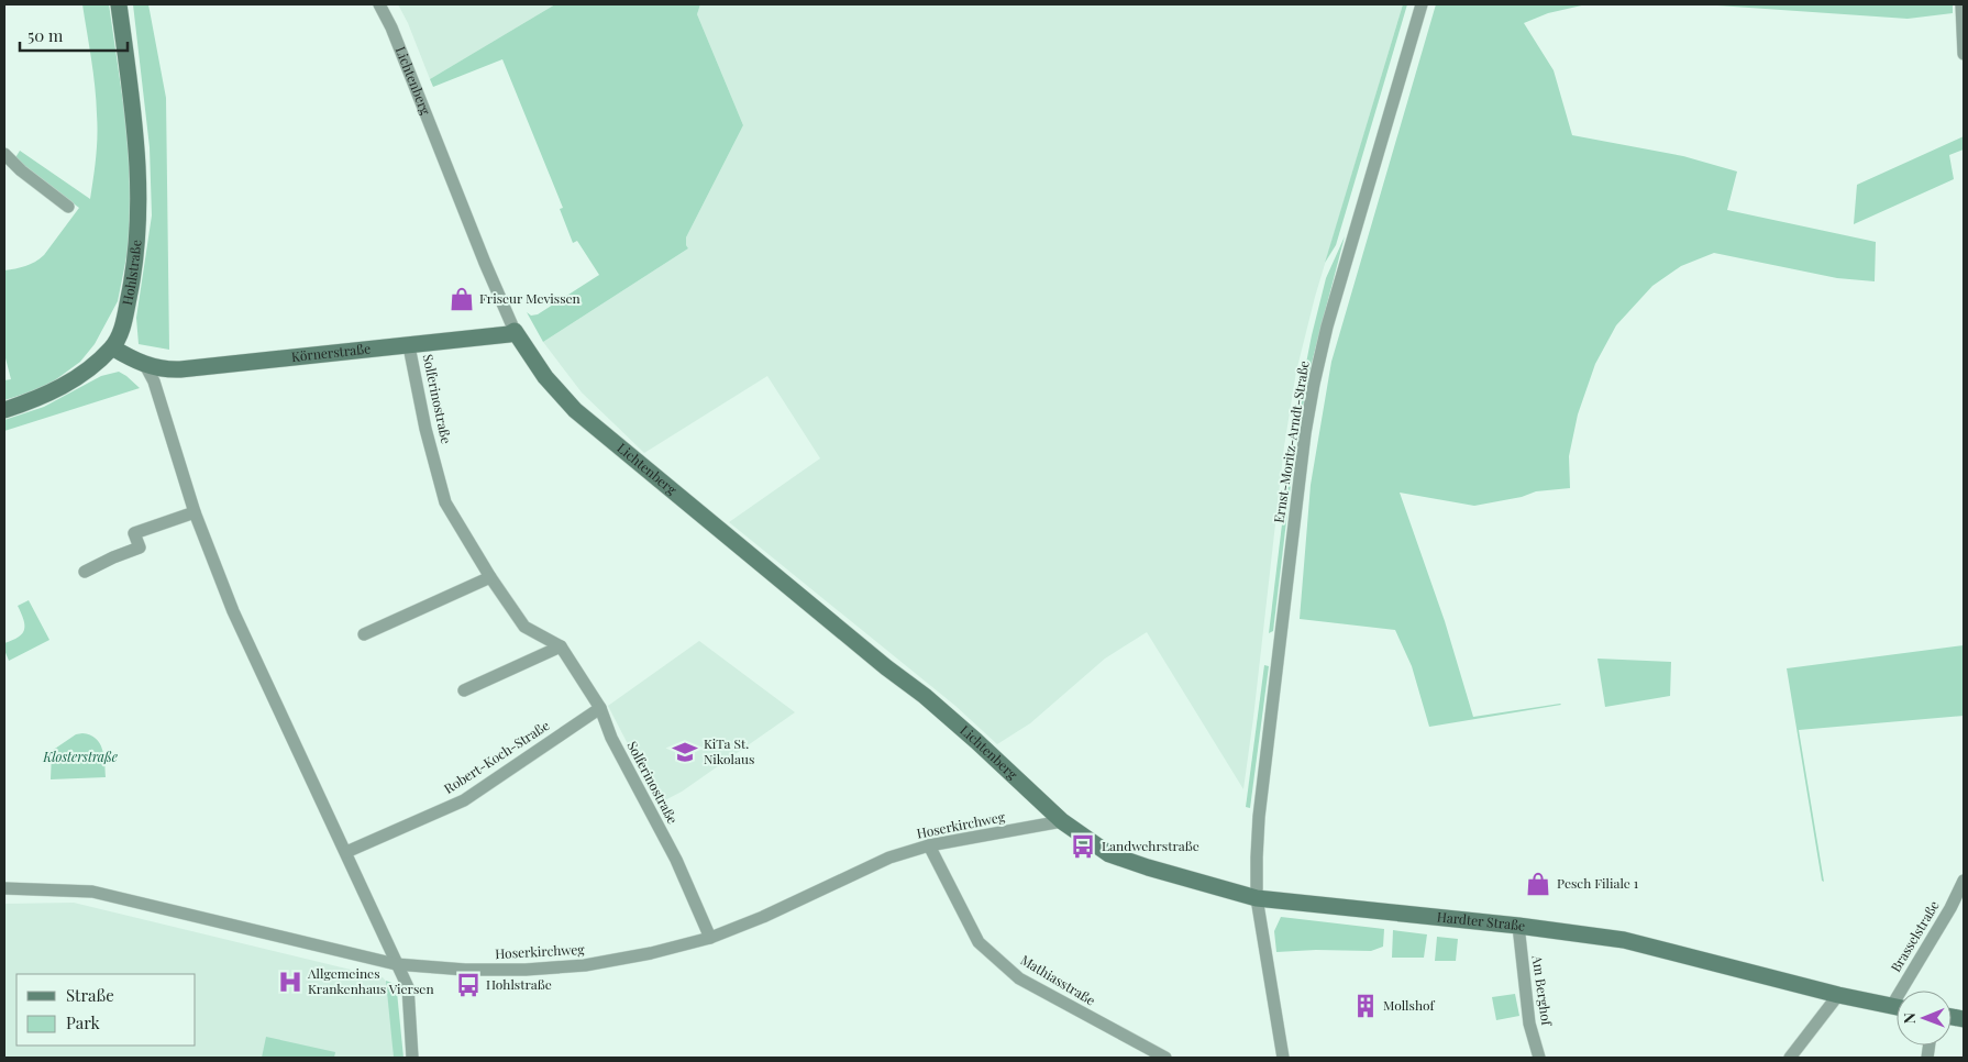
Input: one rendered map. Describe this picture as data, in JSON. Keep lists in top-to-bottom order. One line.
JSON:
{"streets":{"main road":["Lichtenberg","Hohlstraße","Körnerstraße","Hardter Straße"],"street":["Solferinostraße","Ernst-Moritz-Arndt-Straße","Robert-Koch-Straße","Hoserkirchweg","Brasselstraße","Mathiasstraße","Am Berghof"]},"crossings":[["Lichtenberg","Körnerstraße"],["Lichtenberg","Hoserkirchweg"],["Lichtenberg","Hardter Straße"],["Körnerstraße","Solferinostraße"],["Solferinostraße","Robert-Koch-Straße"],["Solferinostraße","Hoserkirchweg"],["Ernst-Moritz-Arndt-Straße","Hardter Straße"],["Hoserkirchweg","Hardter Straße"],["Hoserkirchweg","Mathiasstraße"],["Hardter Straße","Am Berghof"]],"parks":["Klosterstraße"],"places":{"shop":["Friseur Mevissen","Pesch Filiale 1"],"school or university":["KiTa St. Nikolaus"],"bus stop":["Landwehrstraße","Hohlstraße"],"hospital":["Allgemeines Krankenhaus Viersen"],"building":["Mollshof"]},"legend":["Straße","Park"],"scale_bar":"50 m","north":"left"}
